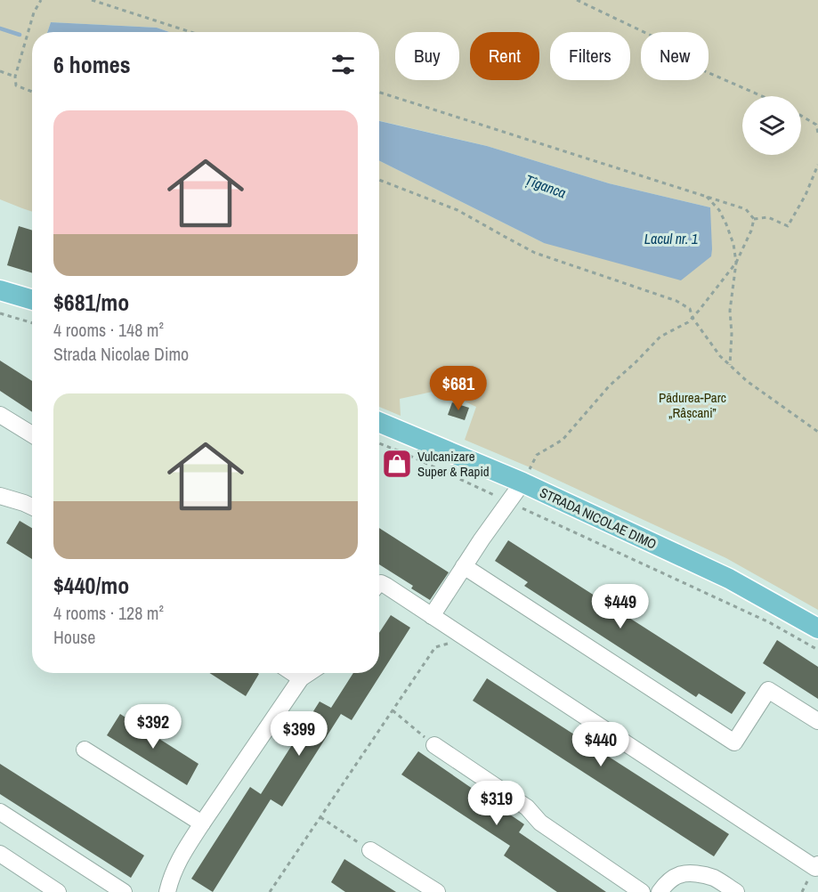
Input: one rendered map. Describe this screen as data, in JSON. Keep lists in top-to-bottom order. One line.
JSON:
{"streets":{"main road":["STRADA NICOLAE DIMO"]},"water":["Țîganca","Lacul nr. 1"],"parks":["Pădurea-Parc „Râșcani”"],"places":{"shop":["Vulcanizare Super & Rapid"]},"page":{"chip":["Buy","Rent","Filters","New"],"heading":"6 homes","list":[{"name":"$681/mo","note":"4 rooms · 148 m² · Strada Nicolae Dimo"},{"name":"$440/mo","note":"4 rooms · 128 m² · House"}],"price":["$681","$449","$392","$399","$440","$319"]}}
